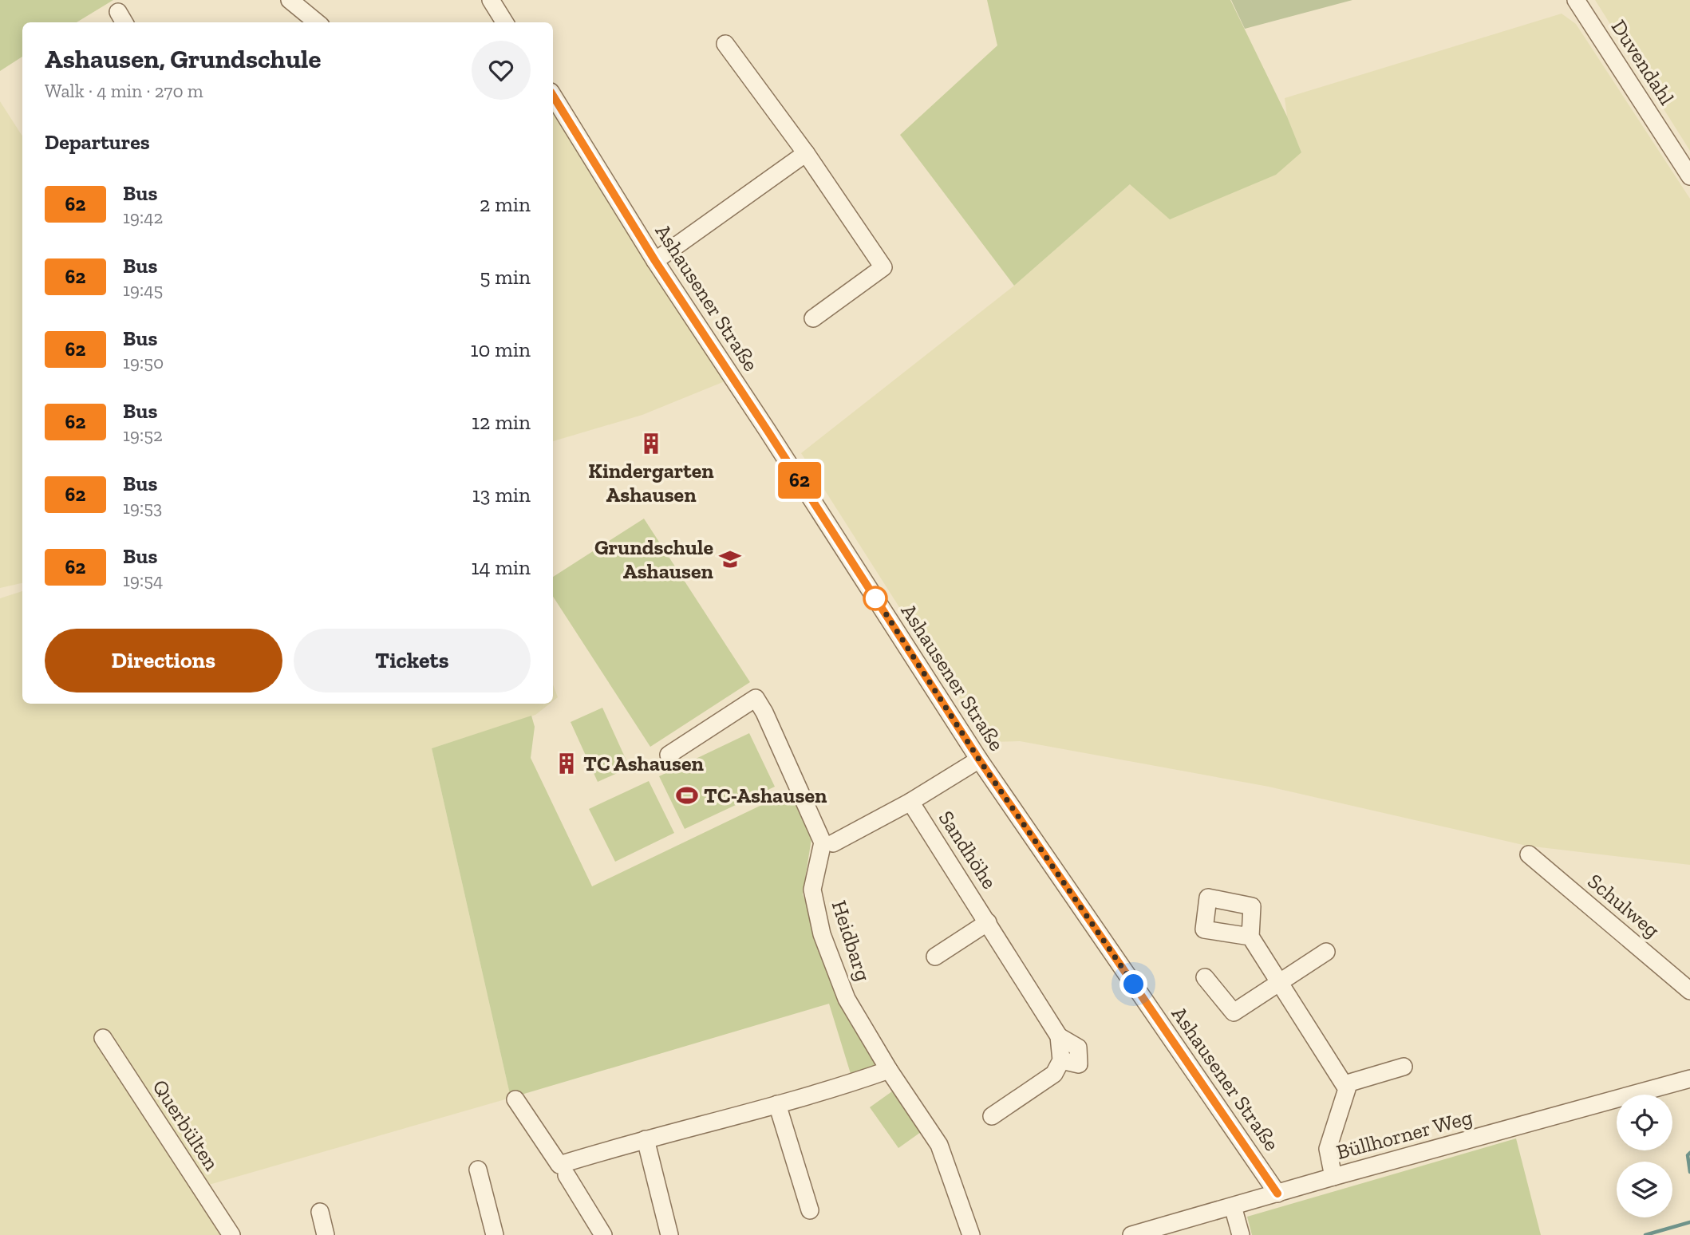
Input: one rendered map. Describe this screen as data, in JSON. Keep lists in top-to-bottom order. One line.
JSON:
{"streets":{"street":["Duvendahl","Ashausener Straße","Sandhöhe","Schulweg","Heidbarg","Querbülten","Büllhorner Weg"]},"crossings":[["Ashausener Straße","Sandhöhe"],["Ashausener Straße","Büllhorner Weg"]],"places":{"building":["Kindergarten Ashausen","TC Ashausen"],"school or university":["Grundschule Ashausen"],"sports":["TC-Ashausen"]},"lines":["bus line 62"],"page":{"on_map":"62","heading":[["Ashausen, Grundschule","Walk · 4 min · 270 m"],"Departures"],"list":[{"mark":"62","name":"Bus","note":"19:42","value":"2 min"},{"mark":"62","name":"Bus","note":"19:45","value":"5 min"},{"mark":"62","name":"Bus","note":"19:50","value":"10 min"},{"mark":"62","name":"Bus","note":"19:52","value":"12 min"},{"mark":"62","name":"Bus","note":"19:53","value":"13 min"},{"mark":"62","name":"Bus","note":"19:54","value":"14 min"}],"buttons":["Directions","Tickets"]}}
